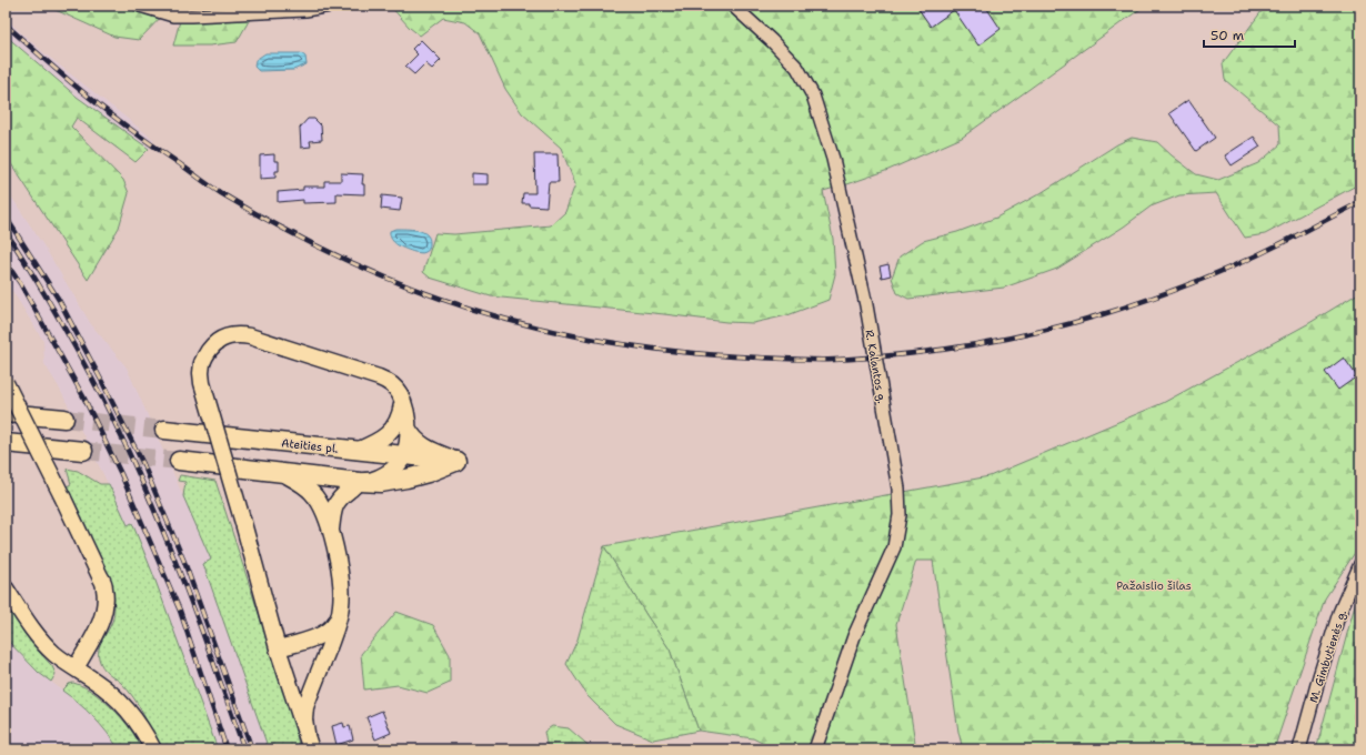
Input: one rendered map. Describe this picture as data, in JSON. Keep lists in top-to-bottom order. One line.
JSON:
{"streets":{"highway":["Ateities pl."],"street":["R. Kalantos g.","M. Gimbutienės g."]},"parks":["Pažaislio šilas"],"scale_bar":"50 m"}
